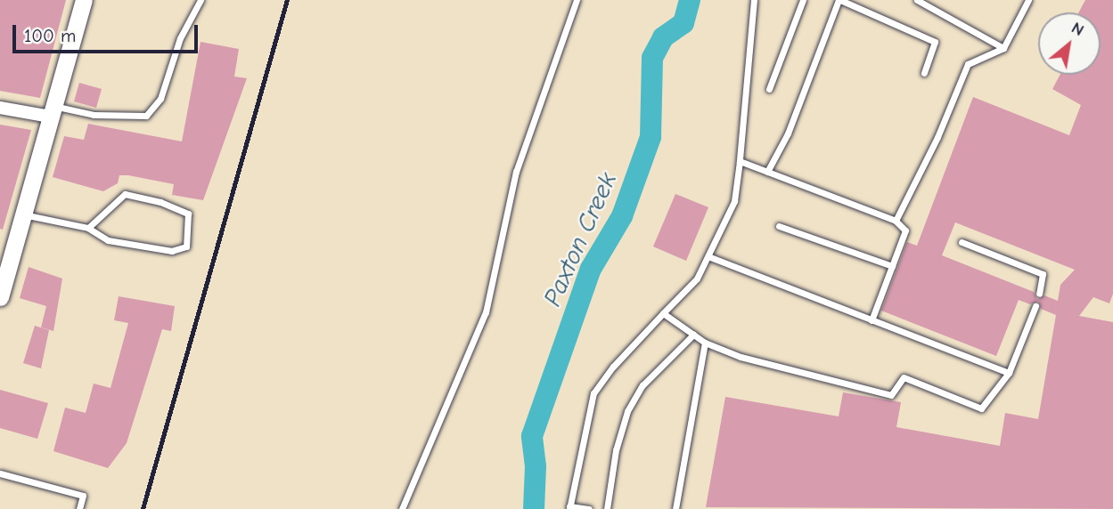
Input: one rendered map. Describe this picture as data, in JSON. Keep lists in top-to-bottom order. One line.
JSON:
{"water":["Paxton Creek"],"scale_bar":"100 m","north":"top right"}
